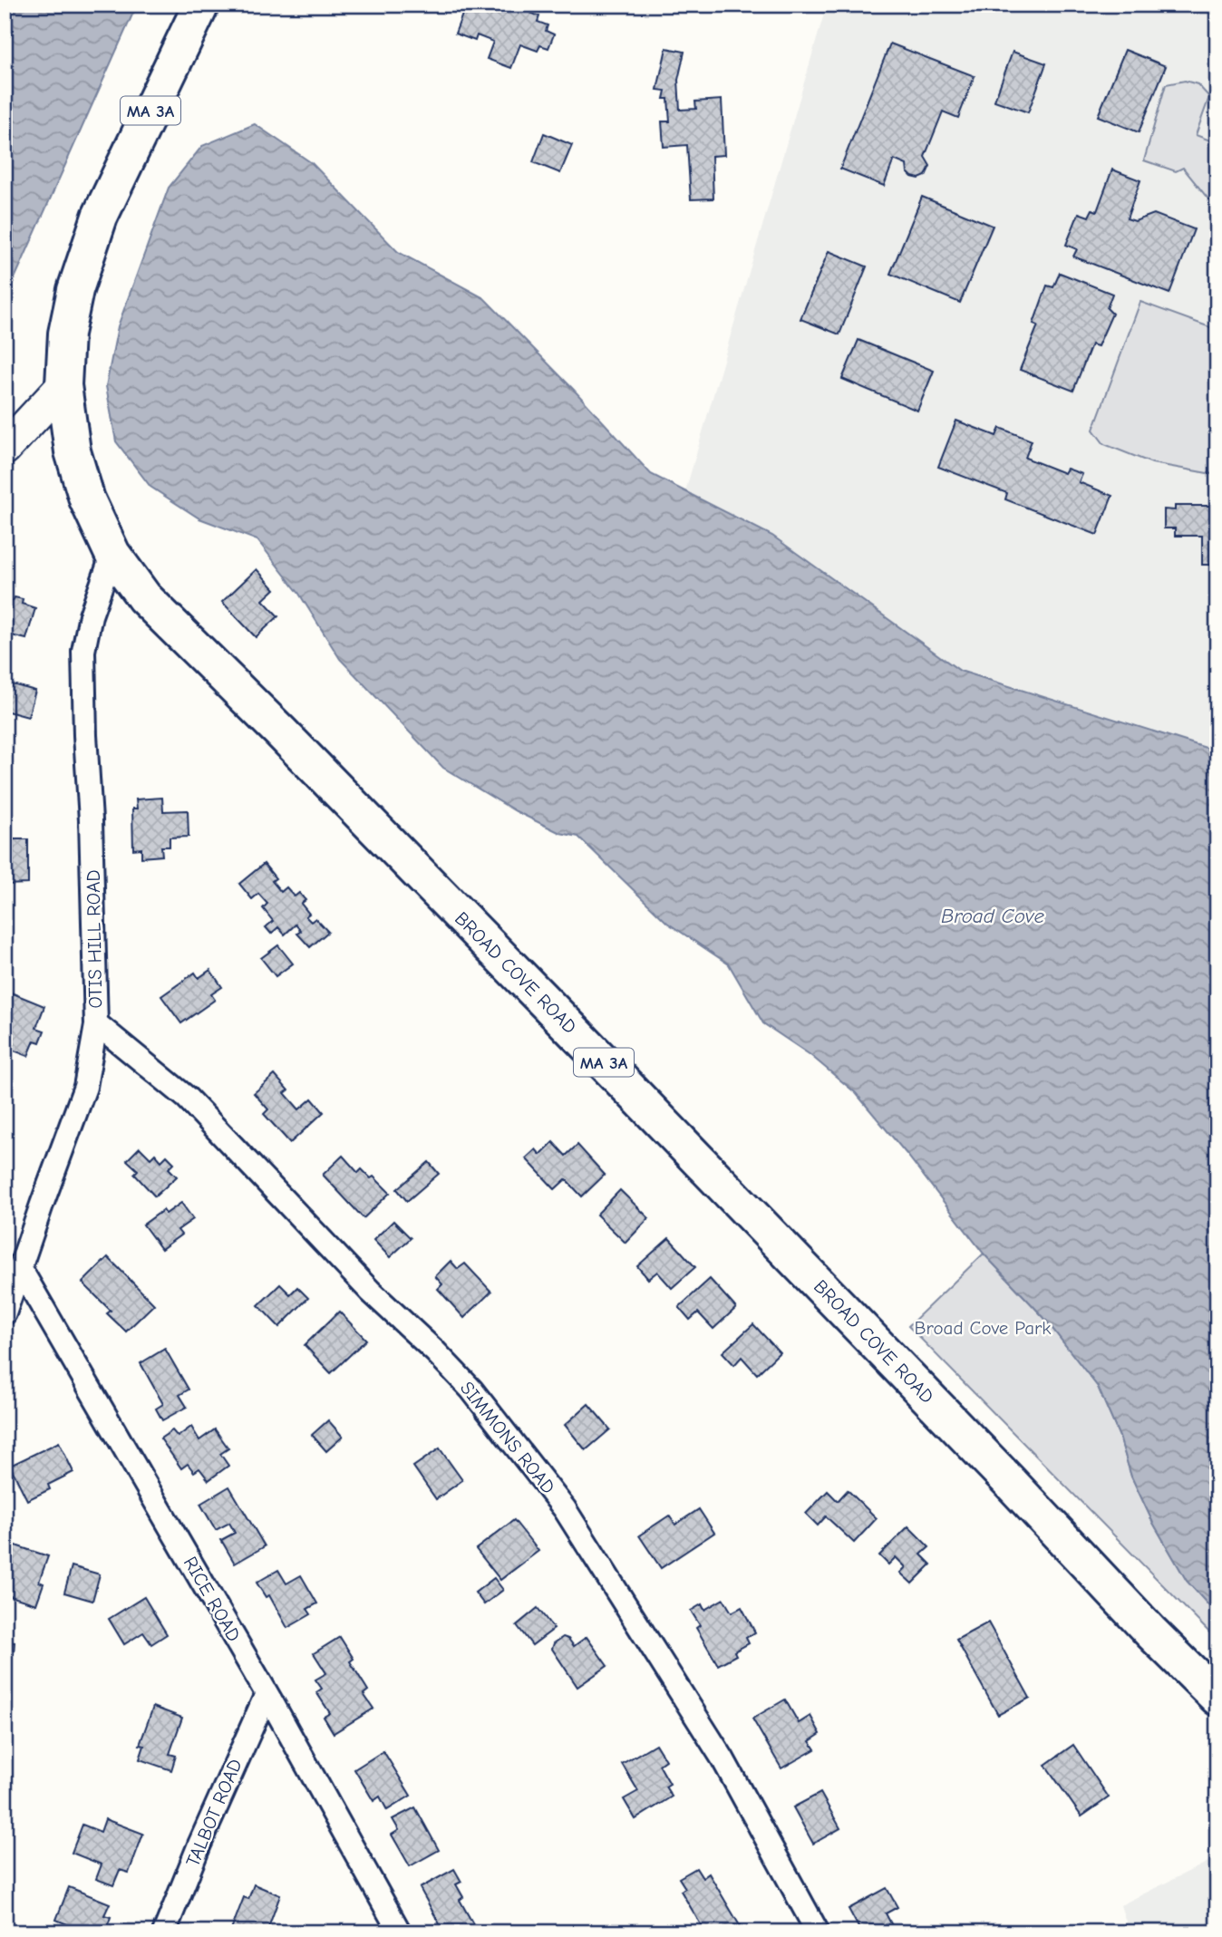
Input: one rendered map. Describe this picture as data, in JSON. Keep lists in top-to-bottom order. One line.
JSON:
{"streets":{"main road":["MA 3A","BROAD COVE ROAD"],"street":["OTIS HILL ROAD","SIMMONS ROAD","RICE ROAD","TALBOT ROAD"]},"crossings":[["OTIS HILL ROAD","BROAD COVE ROAD"],["OTIS HILL ROAD","SIMMONS ROAD"],["OTIS HILL ROAD","RICE ROAD"],["RICE ROAD","TALBOT ROAD"]],"water":["Broad Cove"],"parks":["Broad Cove Park"]}
